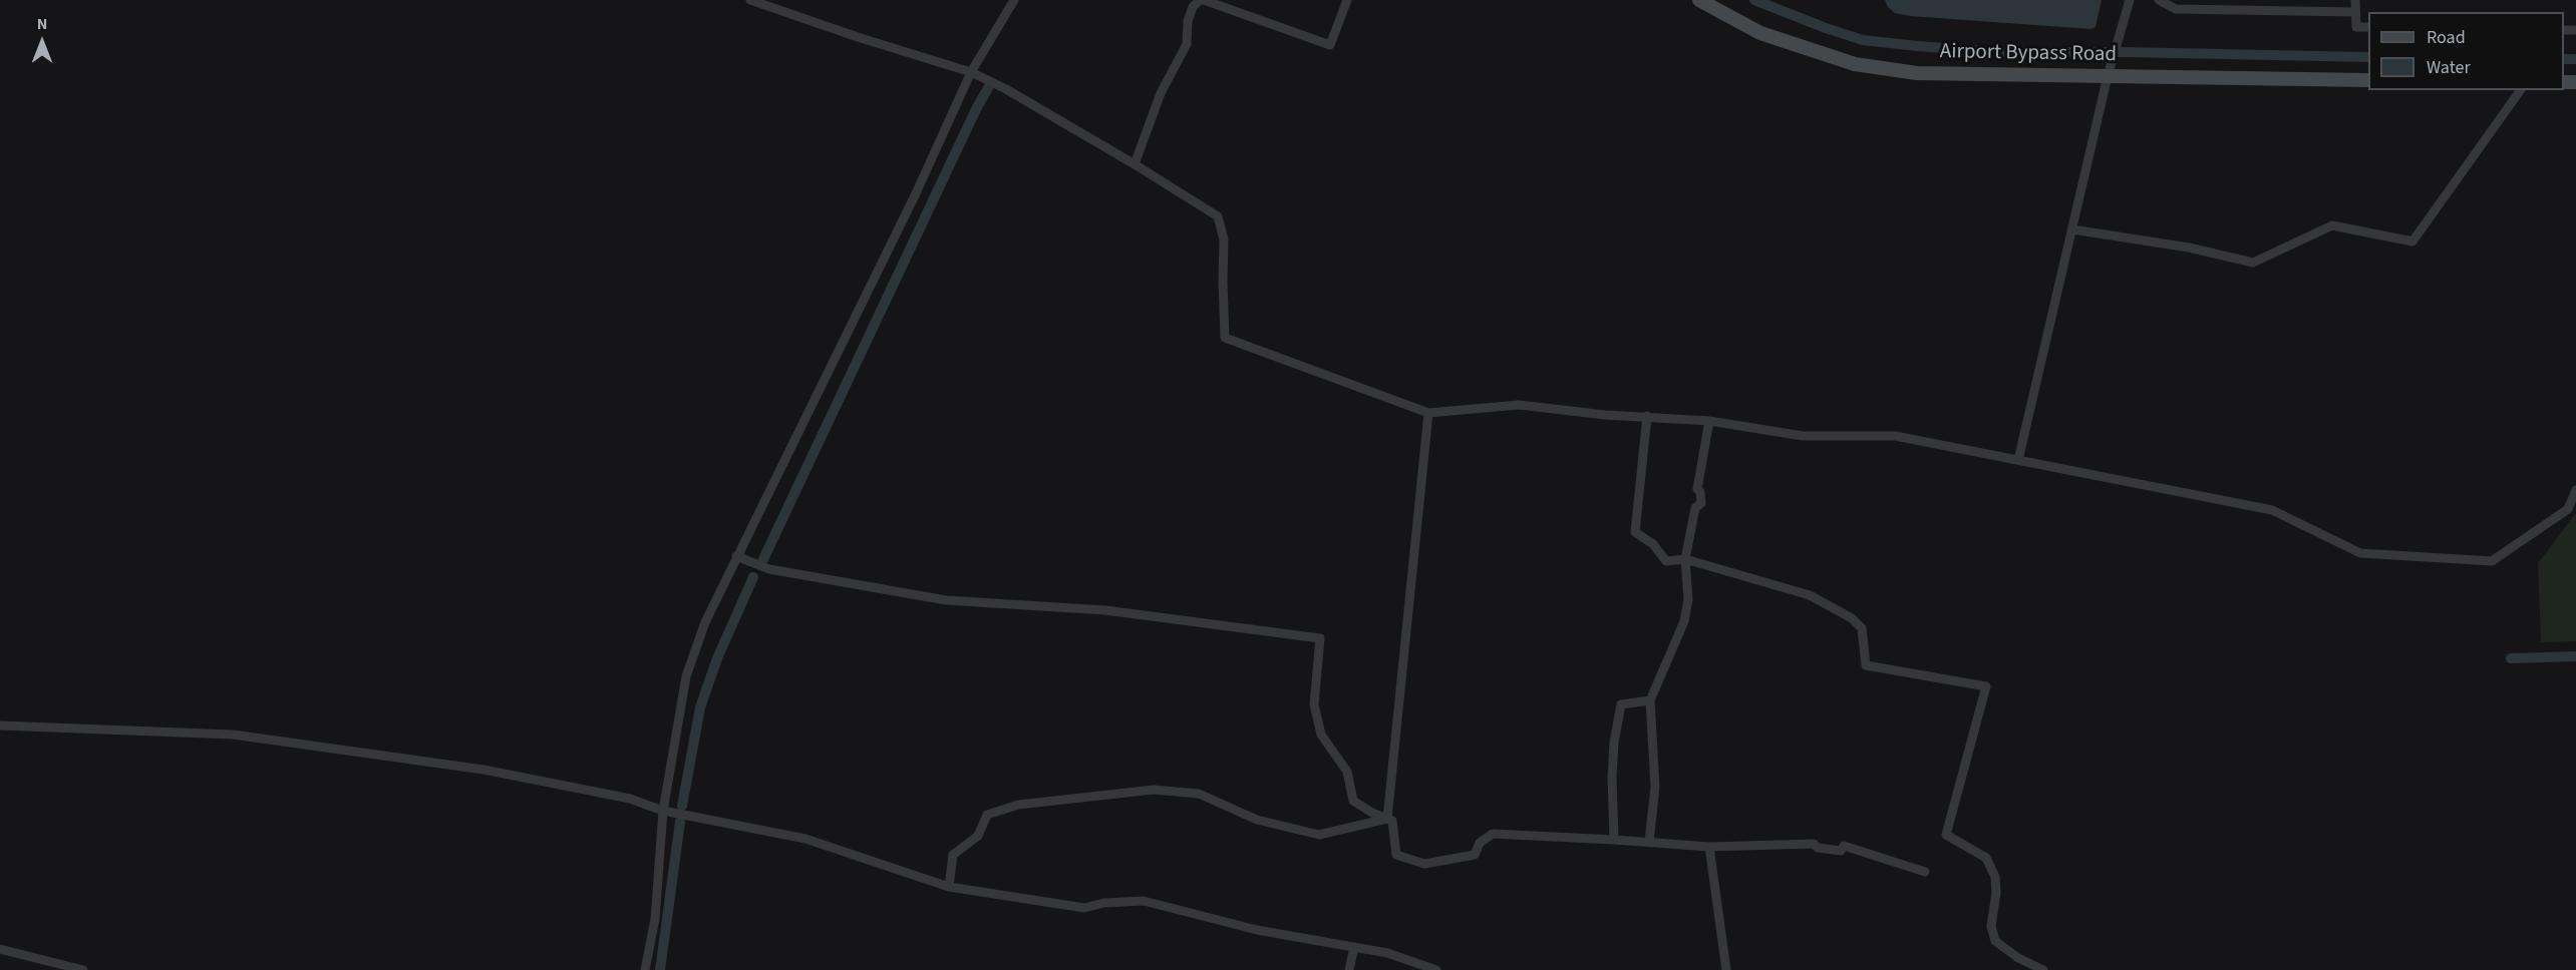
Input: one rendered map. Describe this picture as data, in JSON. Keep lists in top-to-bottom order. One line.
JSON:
{"streets":{"street":["Airport Bypass Road"]},"legend":["Road","Water"],"north":"top"}
